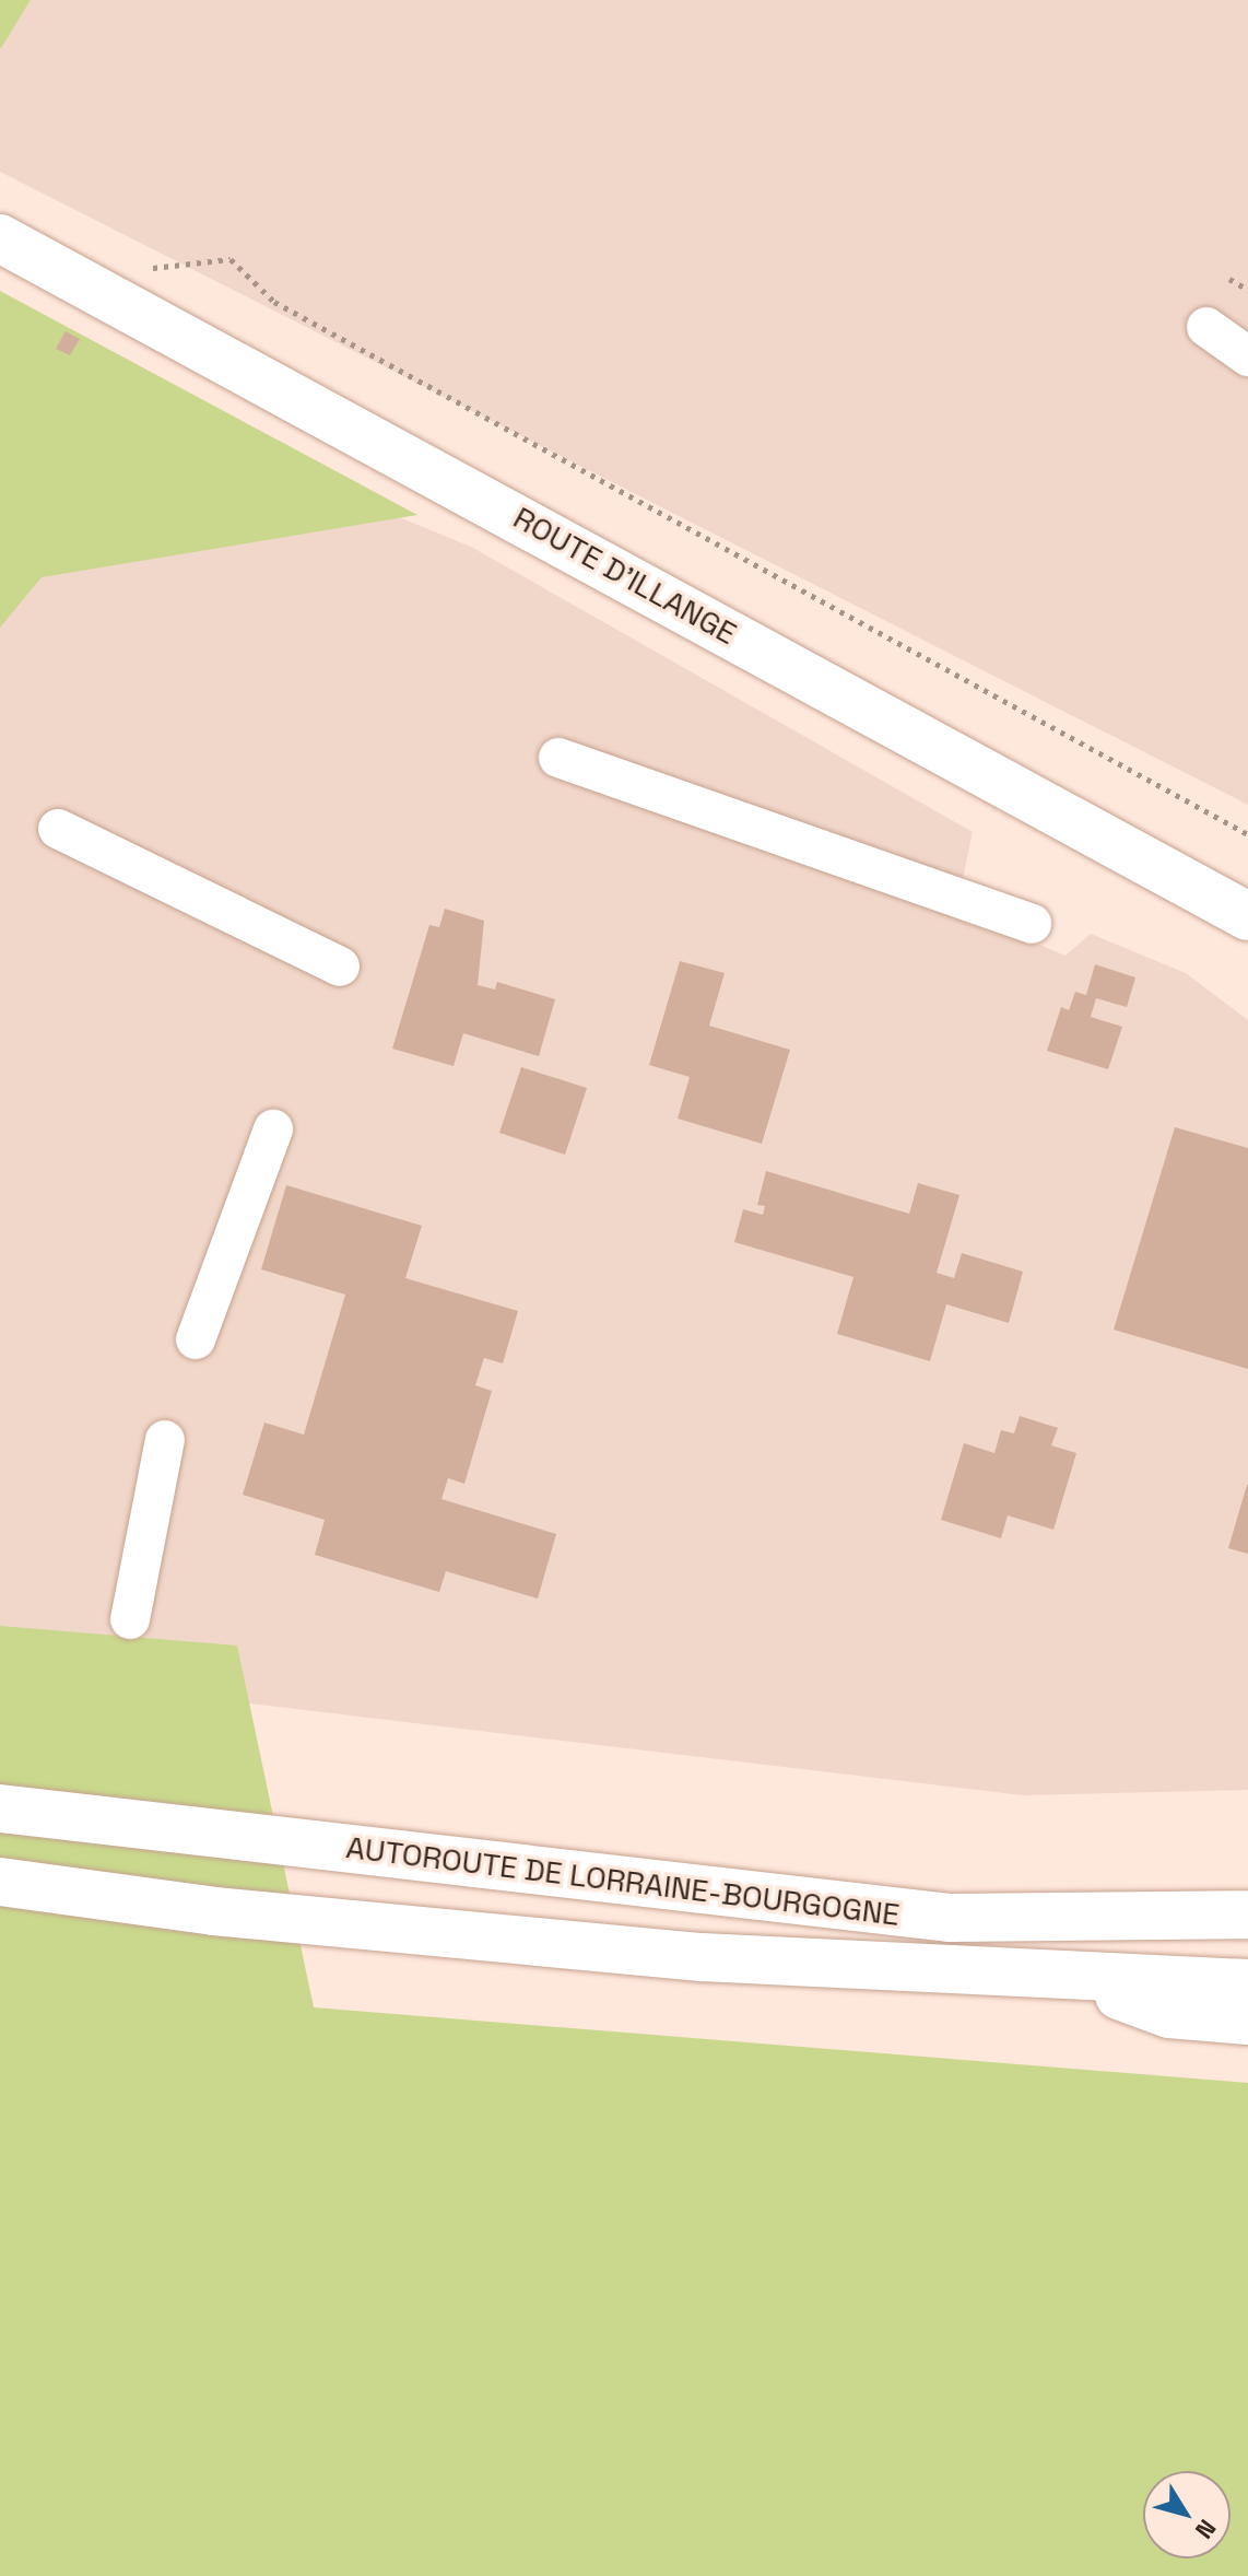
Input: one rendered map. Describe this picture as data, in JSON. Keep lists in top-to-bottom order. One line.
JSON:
{"streets":{"main road":["ROUTE D'ILLANGE","AUTOROUTE DE LORRAINE-BOURGOGNE"]},"north":"bottom right"}
